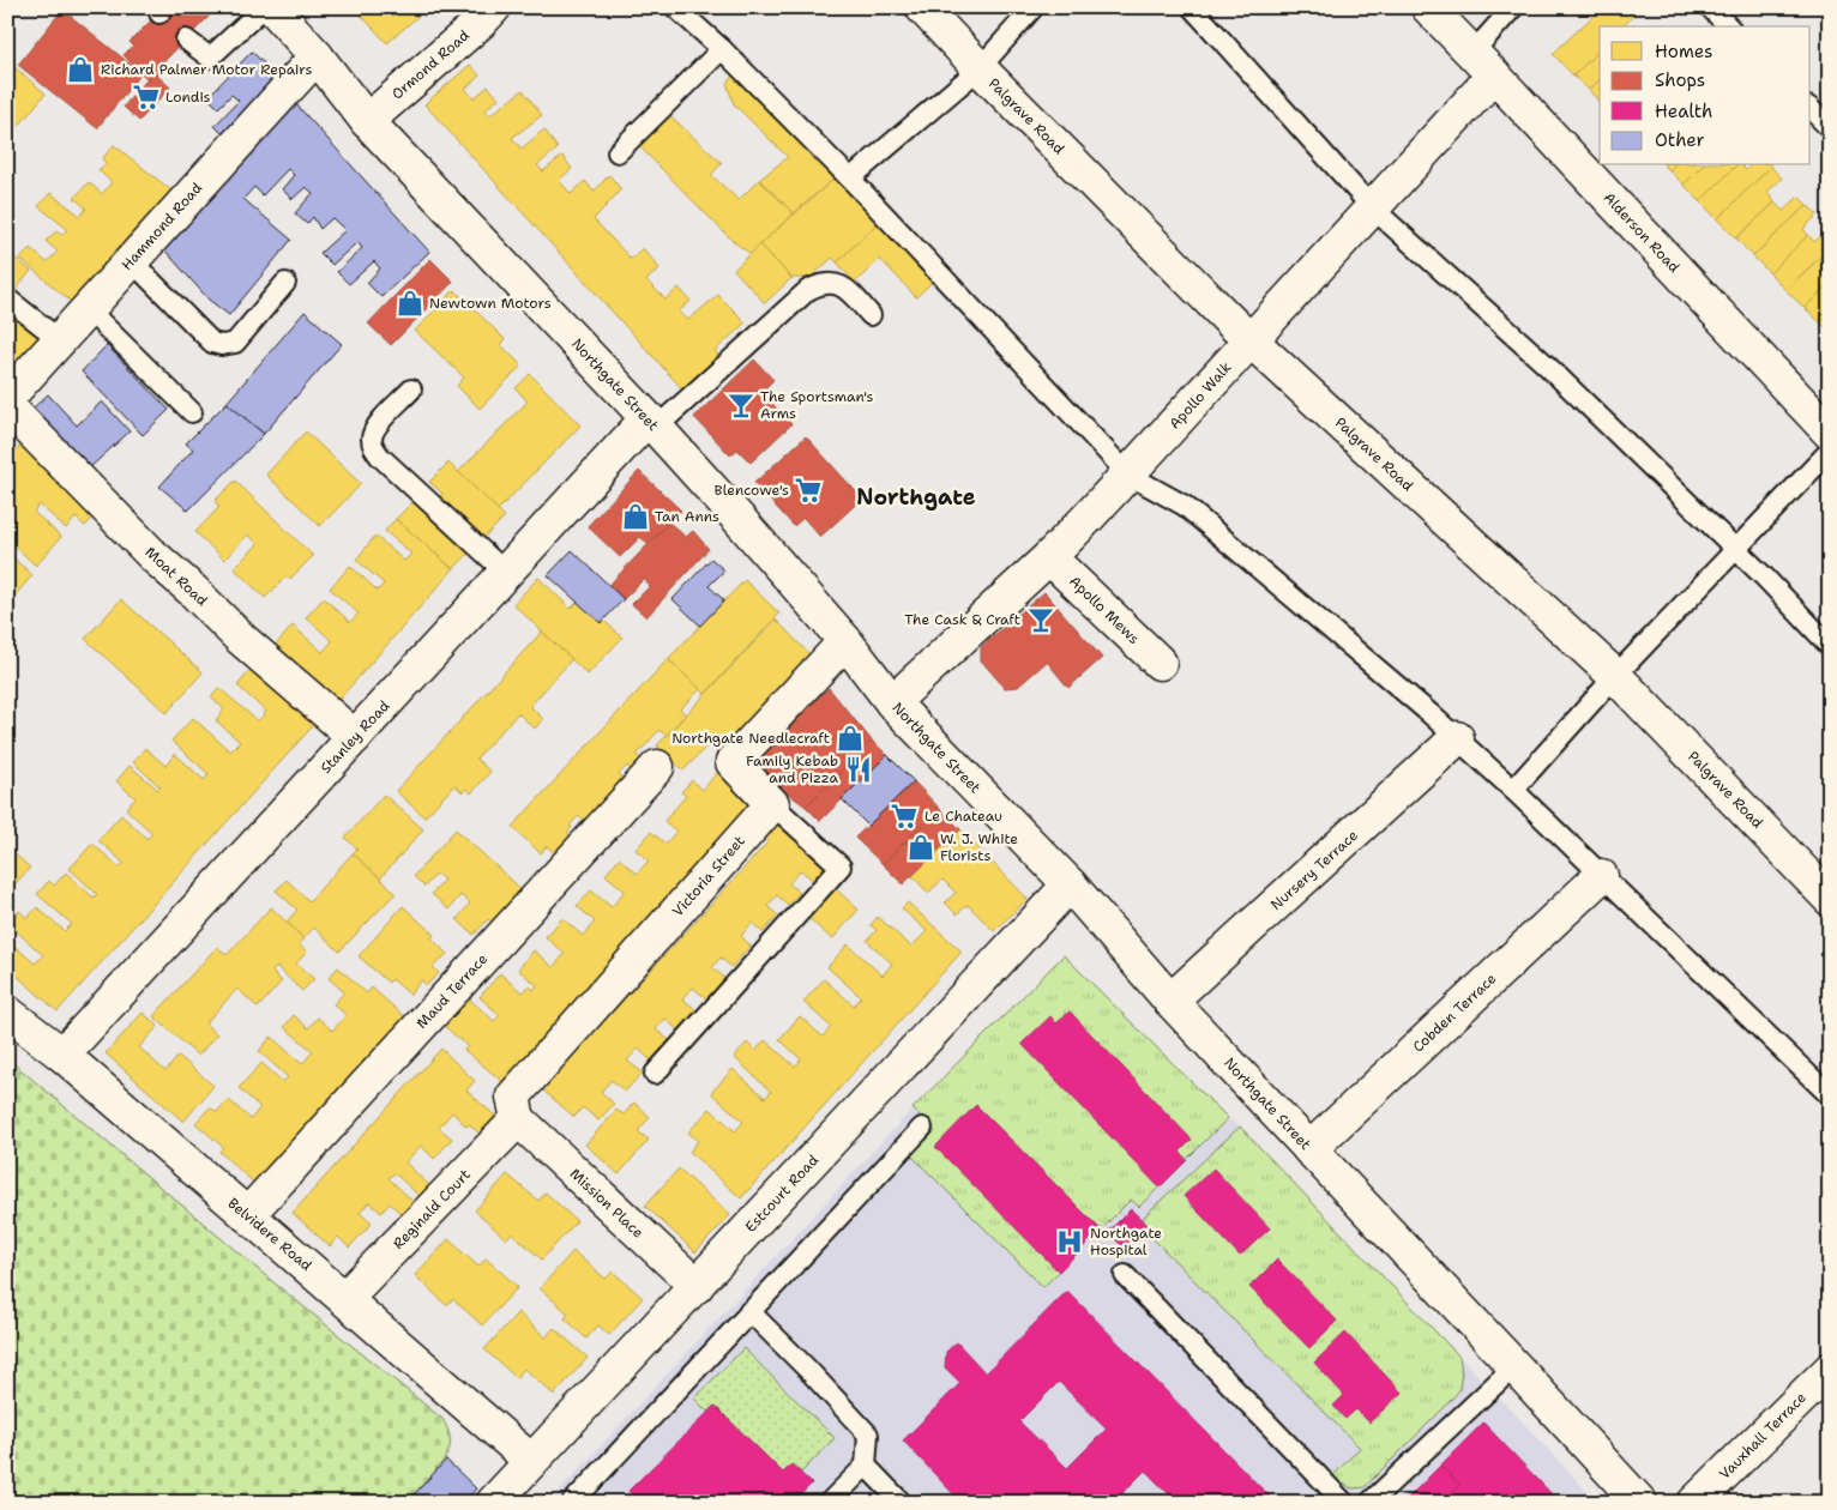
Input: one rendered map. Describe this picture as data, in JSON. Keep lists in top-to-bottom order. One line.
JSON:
{"streets":{"street":["Ormond Road","Palgrave Road","Hammond Road","Alderson Road","Northgate Street","Apollo Walk","Moat Road","Apollo Mews","Stanley Road","Nursery Terrace","Victoria Street","Maud Terrace","Cobden Terrace","Estcourt Road","Mission Place","Reginald Court","Belvidere Road","Vauxhall Terrace"]},"crossings":[["Ormond Road","Northgate Street"],["Palgrave Road","Apollo Walk"],["Hammond Road","Northgate Street"],["Alderson Road","Apollo Walk"],["Northgate Street","Apollo Walk"],["Northgate Street","Stanley Road"],["Northgate Street","Nursery Terrace"],["Northgate Street","Cobden Terrace"],["Northgate Street","Estcourt Road"],["Apollo Walk","Apollo Mews"],["Moat Road","Stanley Road"],["Stanley Road","Belvidere Road"],["Victoria Street","Mission Place"],["Victoria Street","Reginald Court"],["Maud Terrace","Belvidere Road"],["Estcourt Road","Mission Place"],["Estcourt Road","Belvidere Road"],["Mission Place","Reginald Court"],["Reginald Court","Belvidere Road"]],"districts":["Northgate"],"places":{"shop":["Richard Palmer Motor Repairs","Newtown Motors","Tan Anns","Northgate Needlecraft","W. J. White Florists"],"supermarket":["Londis","Blencowe's","Le Chateau"],"bar":["The Sportsman's Arms","The Cask & Craft"],"restaurant":["Family Kebab and Pizza"],"hospital":["Northgate Hospital"]},"legend":["Homes","Shops","Health","Other"]}
